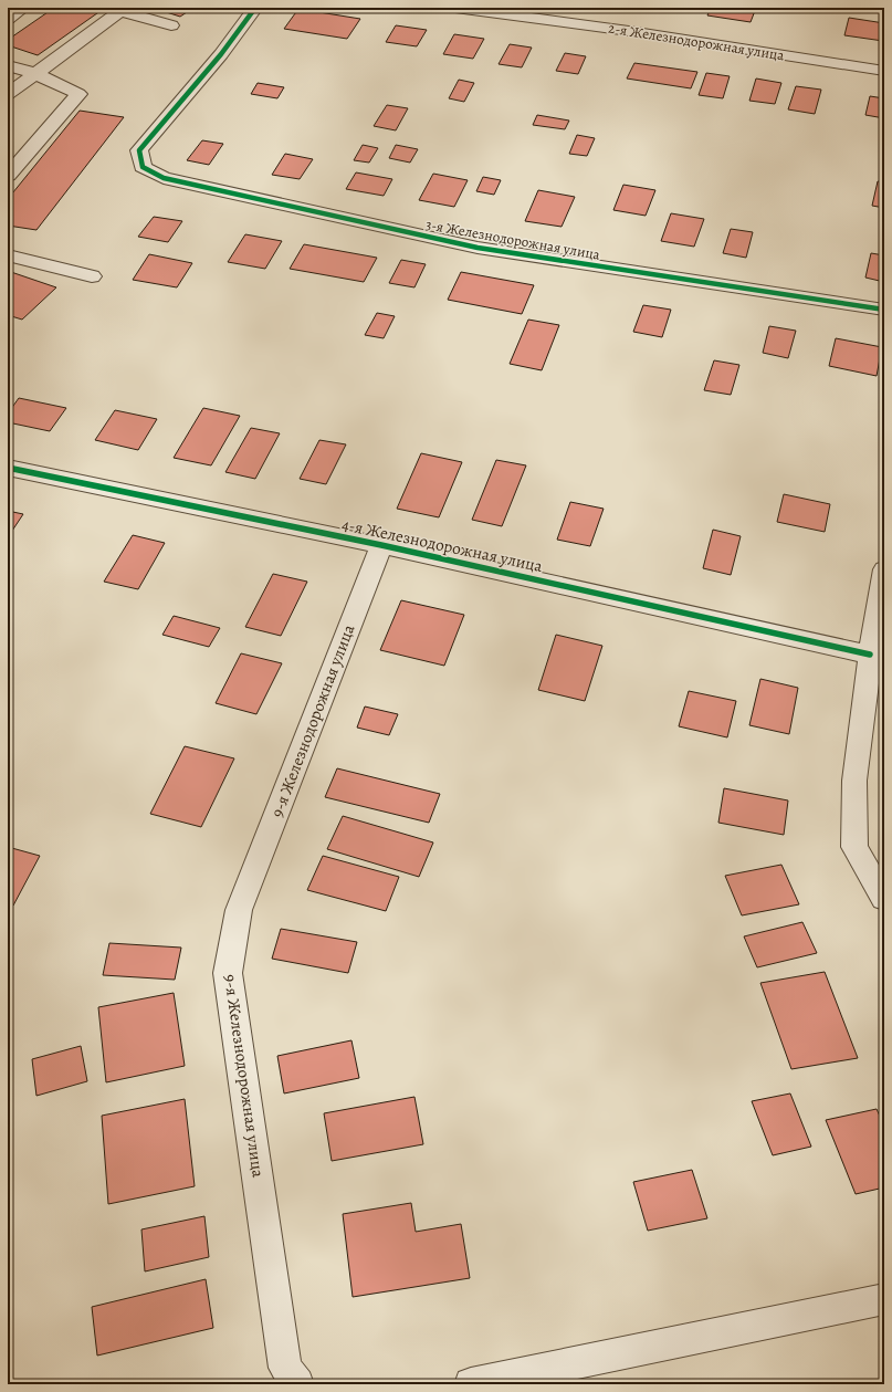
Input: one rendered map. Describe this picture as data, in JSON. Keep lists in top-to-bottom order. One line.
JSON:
{"streets":{"street":["2-я Железнодорожная улица","3-я Железнодорожная улица","4-я Железнодорожная улица","9-я Железнодорожная улица"]},"crossings":[["4-я Железнодорожная улица","9-я Железнодорожная улица"]]}
